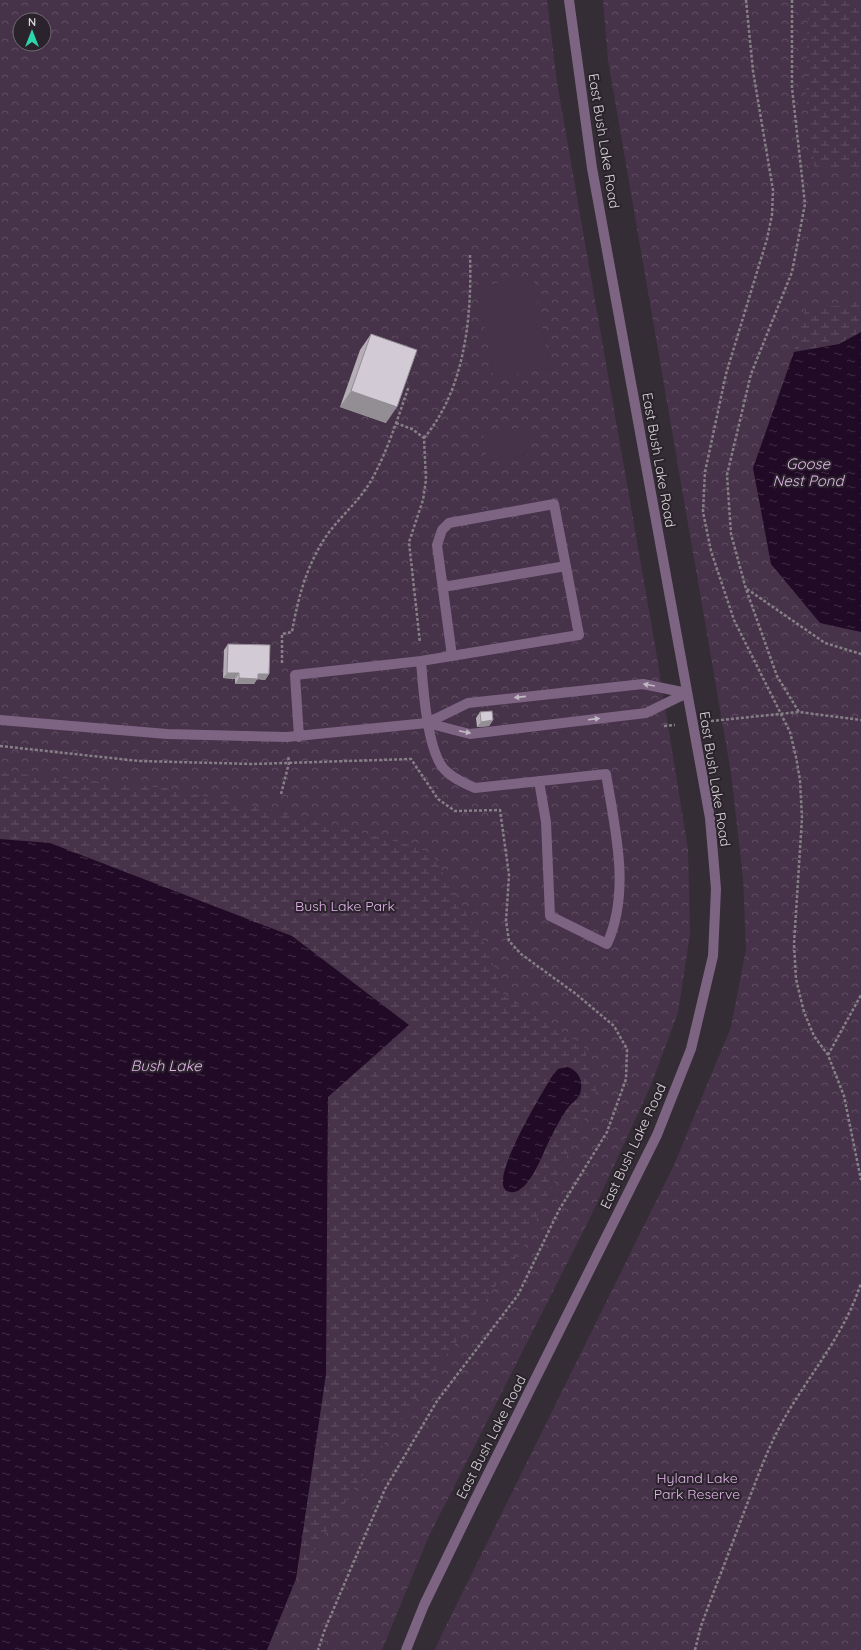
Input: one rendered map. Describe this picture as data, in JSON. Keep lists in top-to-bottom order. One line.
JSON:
{"streets":{"street":["East Bush Lake Road"]},"water":["Goose Nest Pond","Bush Lake"],"parks":["Bush Lake Park","Hyland Lake Park Reserve"],"north":"top"}
